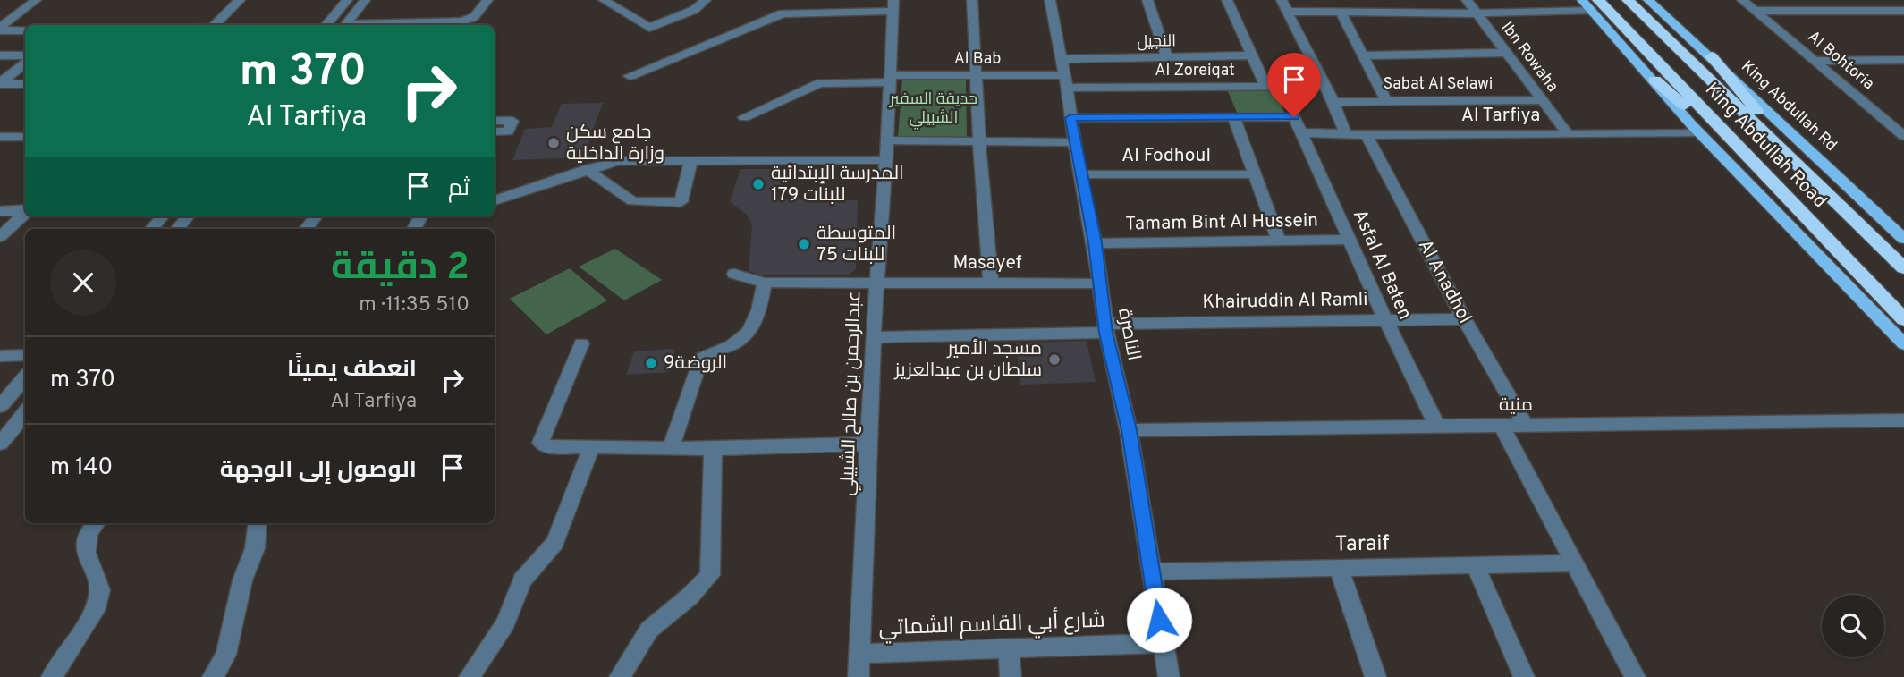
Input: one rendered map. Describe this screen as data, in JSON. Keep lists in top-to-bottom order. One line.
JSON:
{"streets":{"highway":["King Abdullah Road"],"main road":["King Abdullah Rd"],"street":["النجيل","Ibn Rowaha","Al Bab","Al Bohtoria","Al Zoreiqat","Sabat Al Selawi","Al Tarfiya","Al Fodhoul","Tamam Bint Al Hussein","Masayef","Asfal Al Baten","Al Anadhol","Khairuddin Al Ramli","الناصرة","عبدالرحمن بن صالح الشبيلي","منية","Taraif","شارع أبي القاسم الشماتي"]},"crossings":[["النجيل","الناصرة"],["Ibn Rowaha","Sabat Al Selawi"],["Ibn Rowaha","Al Tarfiya"],["Al Bab","Al Zoreiqat"],["Al Bab","الناصرة"],["Al Bab","عبدالرحمن بن صالح الشبيلي"],["Al Zoreiqat","الناصرة"],["Al Tarfiya","Asfal Al Baten"],["Al Tarfiya","Al Anadhol"],["Al Fodhoul","الناصرة"],["Tamam Bint Al Hussein","Asfal Al Baten"],["Tamam Bint Al Hussein","الناصرة"],["Masayef","الناصرة"],["Masayef","عبدالرحمن بن صالح الشبيلي"],["Asfal Al Baten","Khairuddin Al Ramli"],["Asfal Al Baten","منية"],["Al Anadhol","Khairuddin Al Ramli"],["Al Anadhol","منية"],["Khairuddin Al Ramli","الناصرة"],["Khairuddin Al Ramli","عبدالرحمن بن صالح الشبيلي"],["الناصرة","منية"],["الناصرة","Taraif"],["الناصرة","شارع أبي القاسم الشماتي"],["عبدالرحمن بن صالح الشبيلي","شارع أبي القاسم الشماتي"]],"parks":["حديقة السفير الشبيلي"],"places":["جامع سكن وزارة الداخلية","المدرسة الإبتدائية 179 للبنات","المتوسطة 75 للبنات","ٍمسجد الأمير سلطان بن عبدالعزيز","الروضة9"],"page":{"turn":["370 m","Al Tarfiya"],"then":"ثم","heading":["2 دقيقة","510 m · 11:35"],"list":[{"name":"انعطف يمينًا","note":"Al Tarfiya","value":"370 m"},{"name":"الوصول إلى الوجهة","value":"140 m"}]}}
